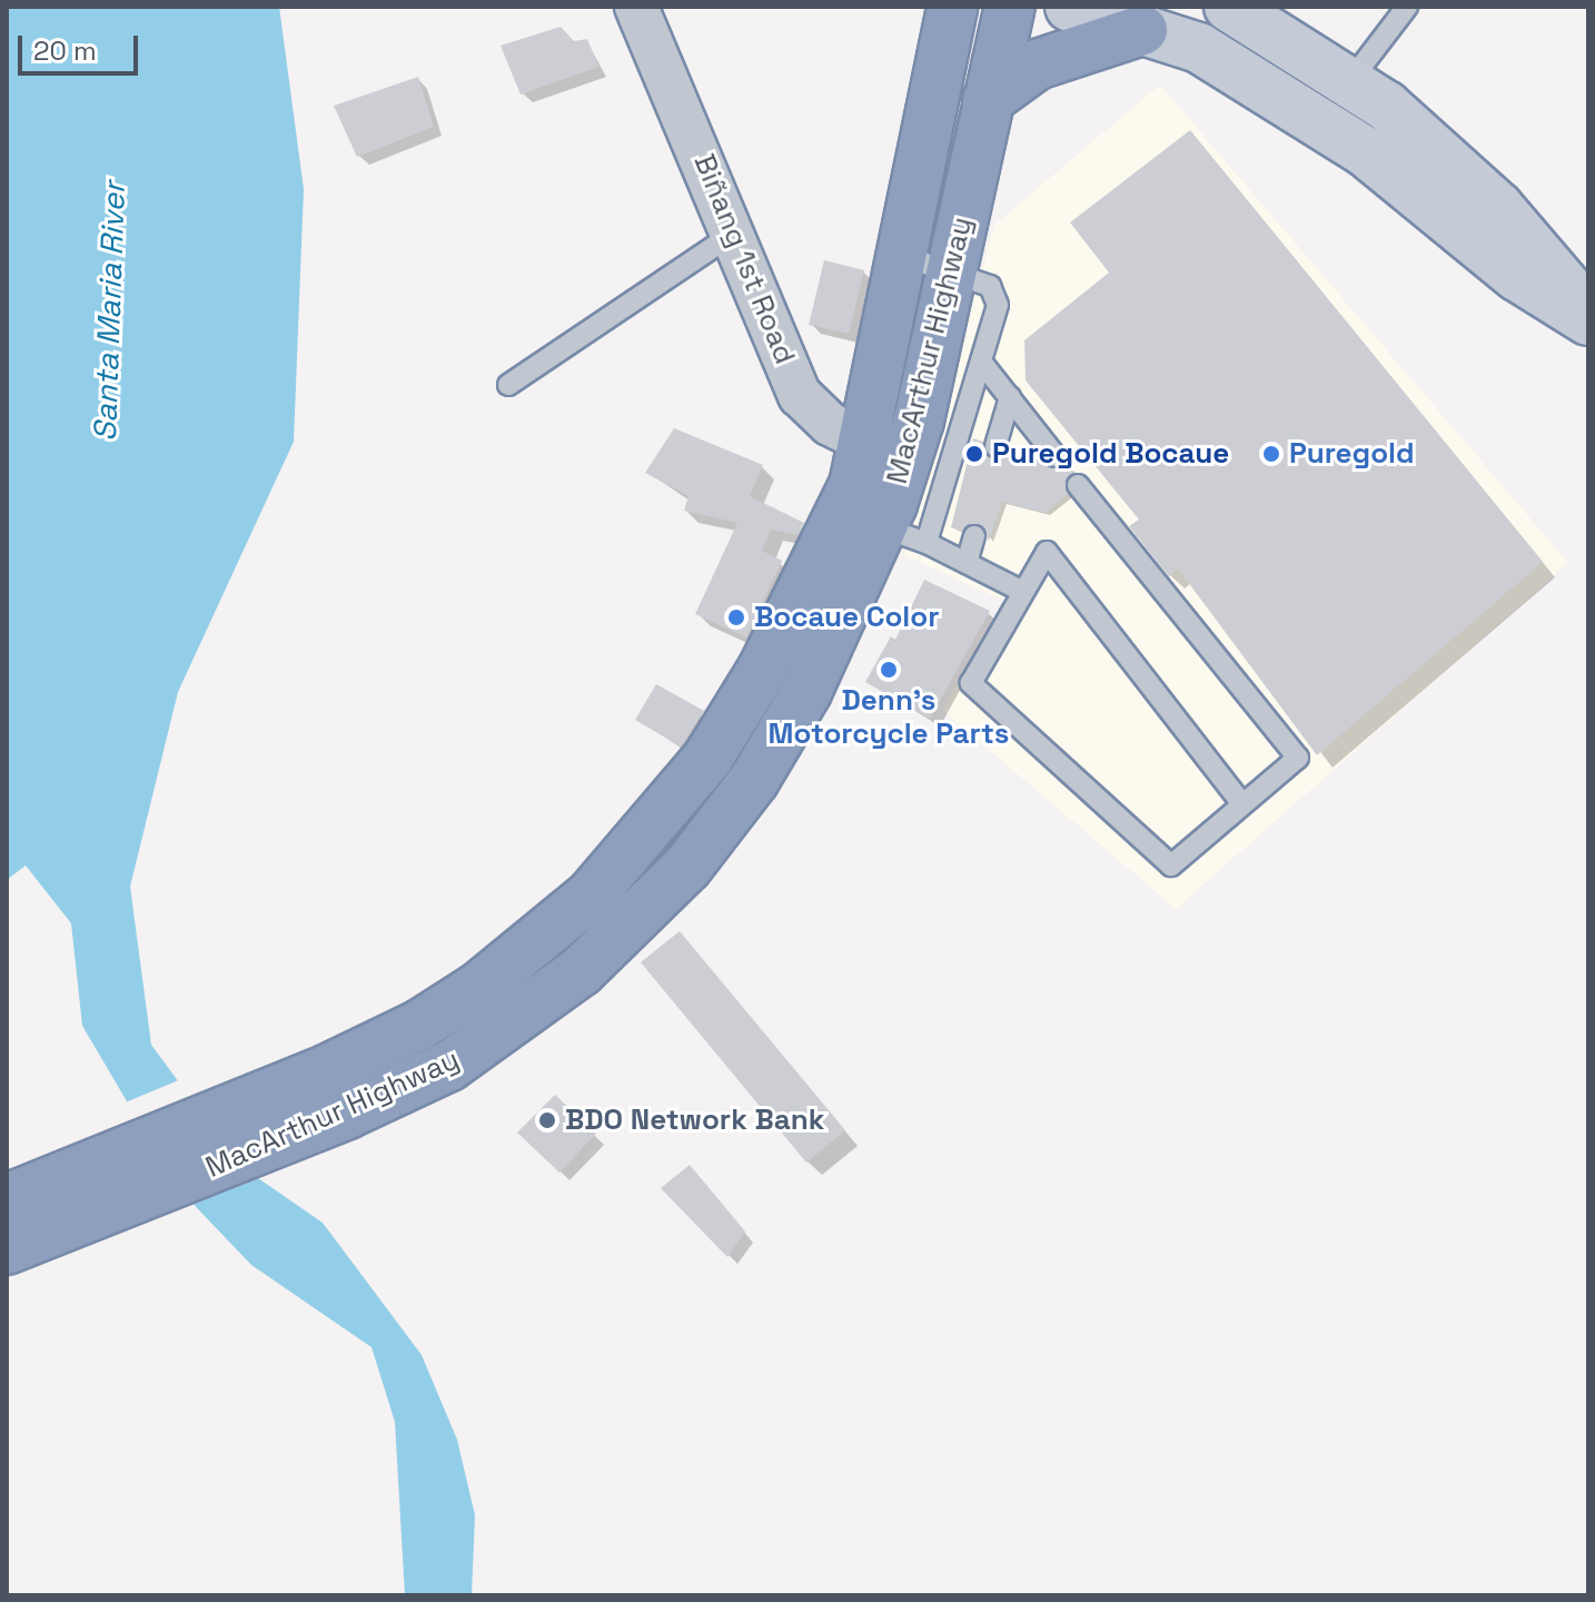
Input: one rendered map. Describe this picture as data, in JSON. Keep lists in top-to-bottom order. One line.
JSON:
{"streets":{"highway":["MacArthur Highway"],"street":["Biñang 1st Road"]},"crossings":[["Biñang 1st Road","MacArthur Highway"]],"water":["Santa Maria River"],"places":["Puregold Bocaue","Puregold","Bocaue Color","Denn's Motorcycle Parts","BDO Network Bank"],"scale_bar":"20 m"}
